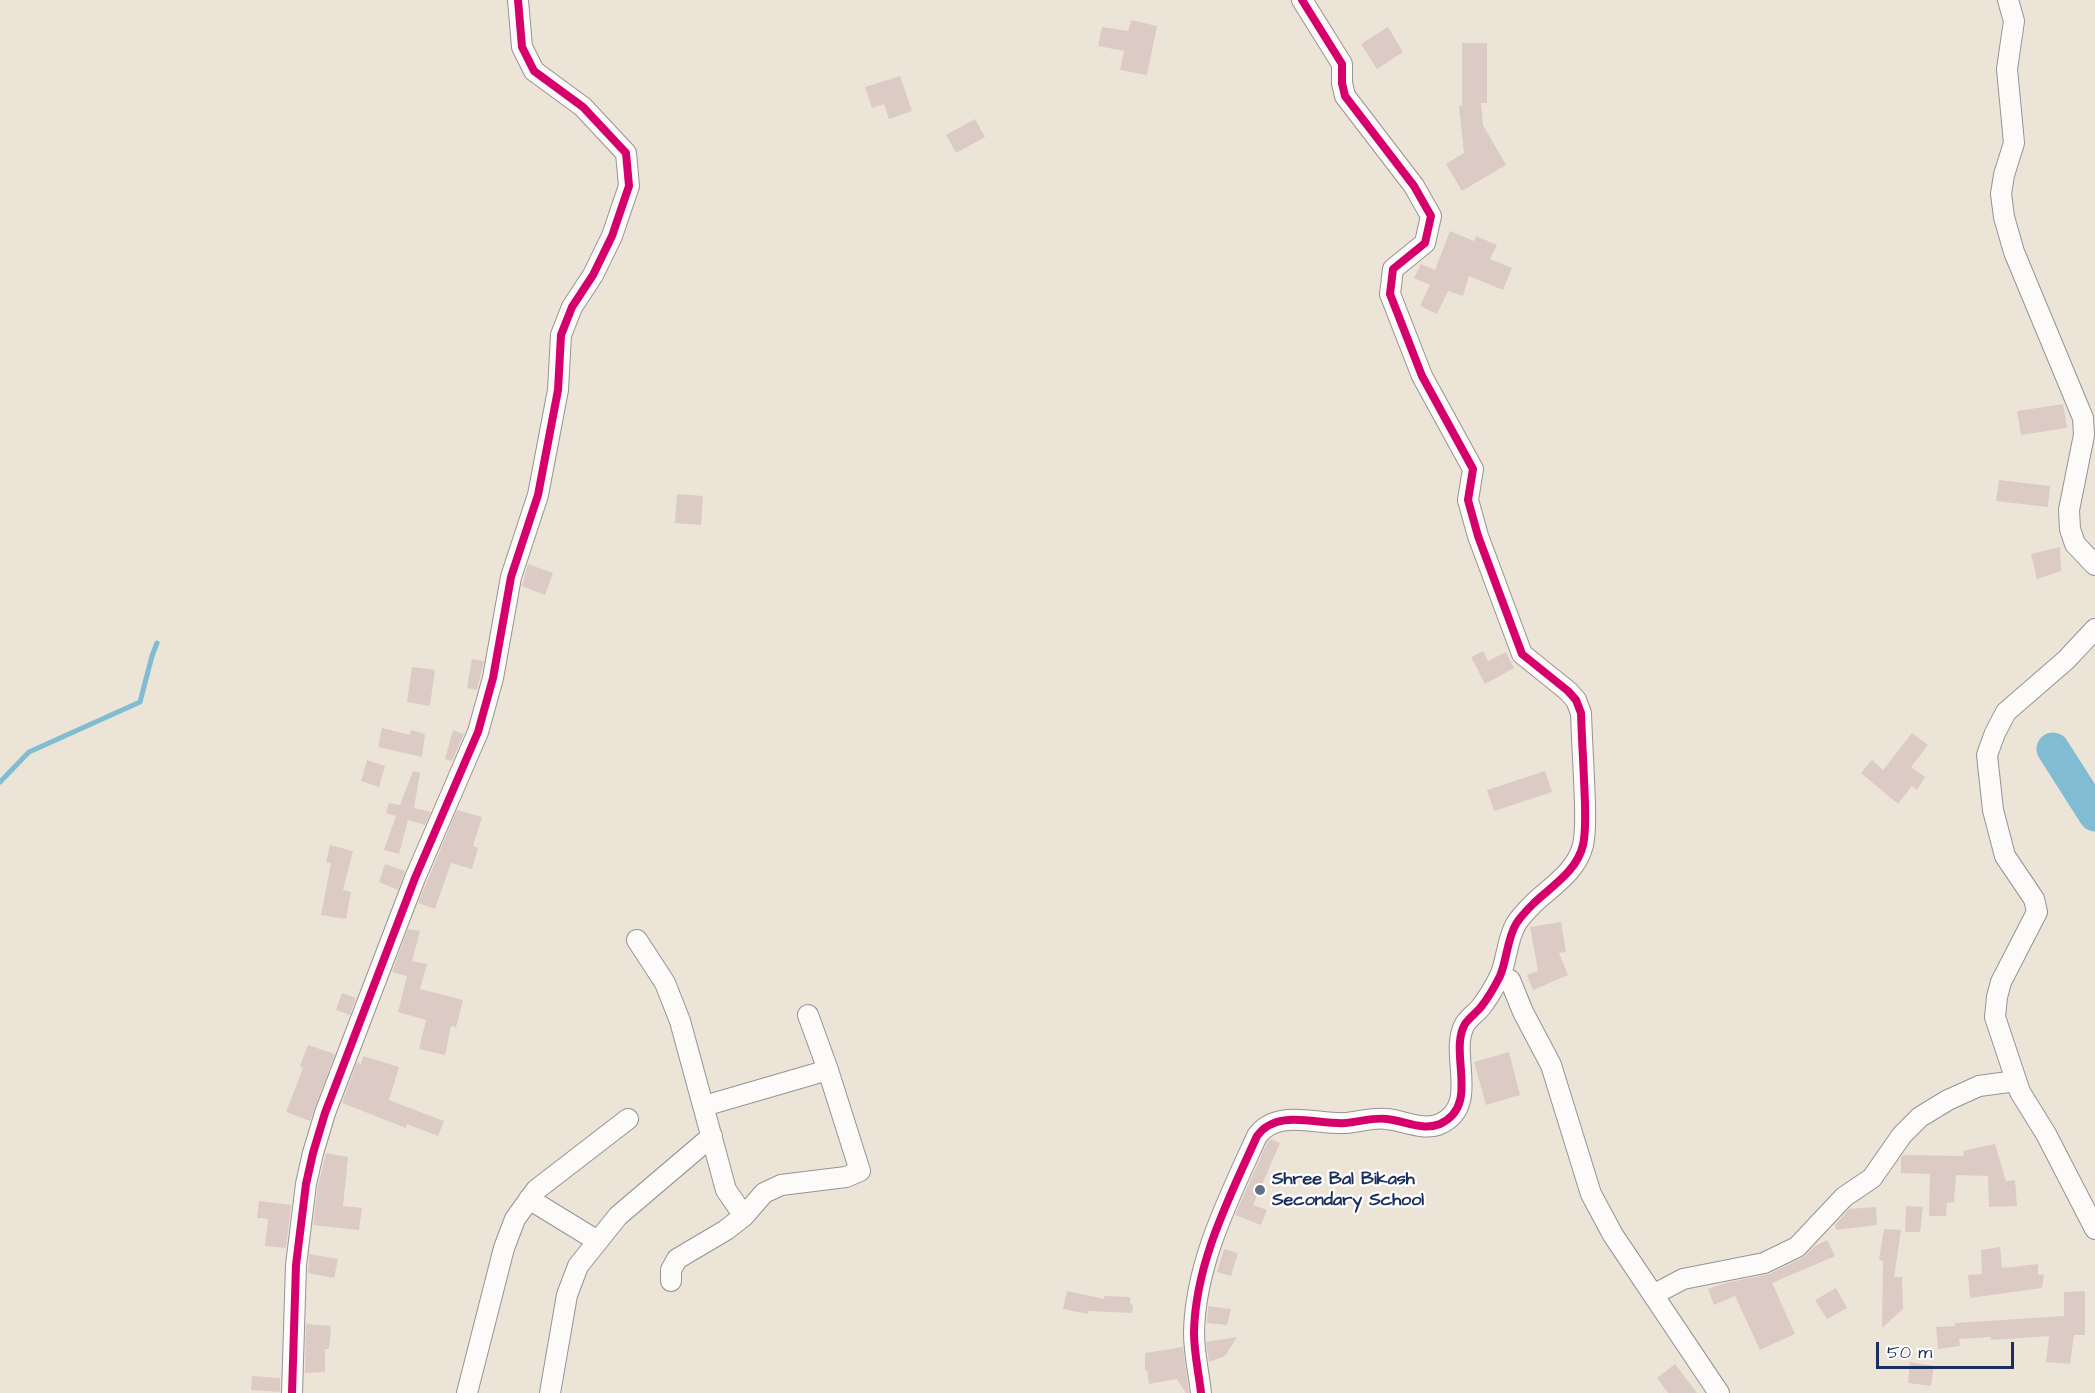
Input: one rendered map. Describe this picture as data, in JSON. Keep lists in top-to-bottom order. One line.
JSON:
{"places":["Shree Bal Bikash Secondary School"],"scale_bar":"50 m"}
